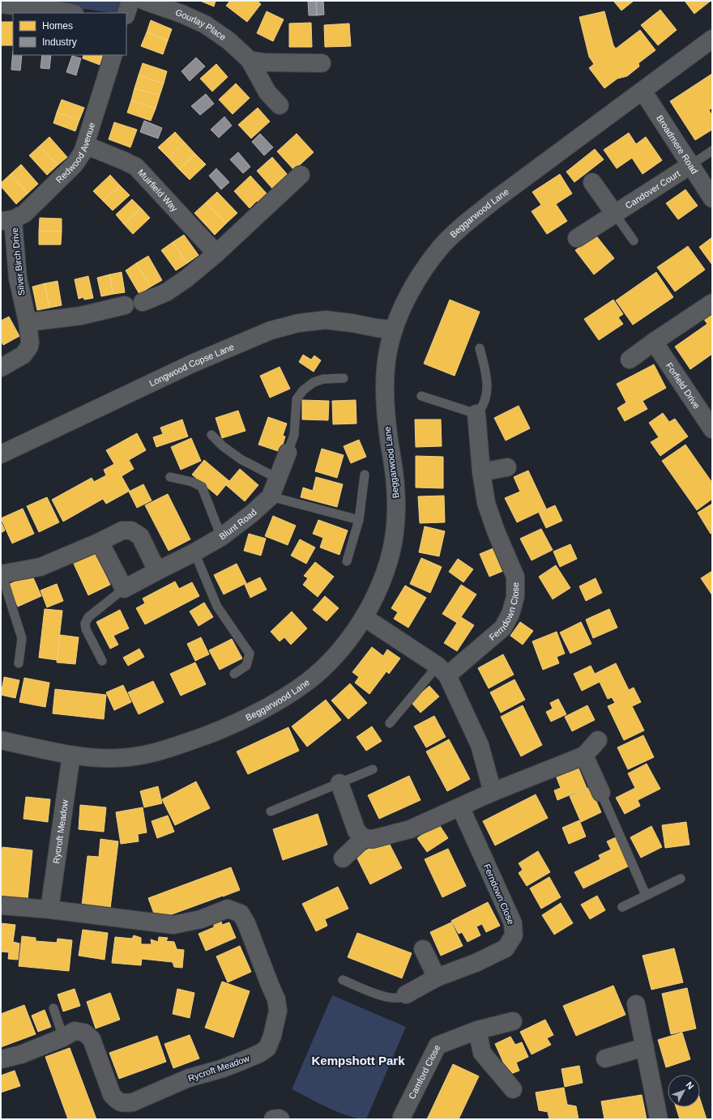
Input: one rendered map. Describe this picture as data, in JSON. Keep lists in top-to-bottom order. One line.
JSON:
{"streets":{"street":["Gourlay Place","Broadmere Road","Redwood Avenue","Candover Court","Muirfield Way","Beggarwood Lane","Silver Birch Drive","Longwood Copse Lane","Forfield Drive","Blunt Road","Ferndown Close","Rycroft Meadow","Camford Close"]},"crossings":[["Broadmere Road","Candover Court"],["Broadmere Road","Beggarwood Lane"],["Redwood Avenue","Muirfield Way"],["Redwood Avenue","Silver Birch Drive"],["Beggarwood Lane","Longwood Copse Lane"],["Beggarwood Lane","Rycroft Meadow"]],"districts":["Kempshott Park"],"legend":["Homes","Industry"],"north":"top right"}
